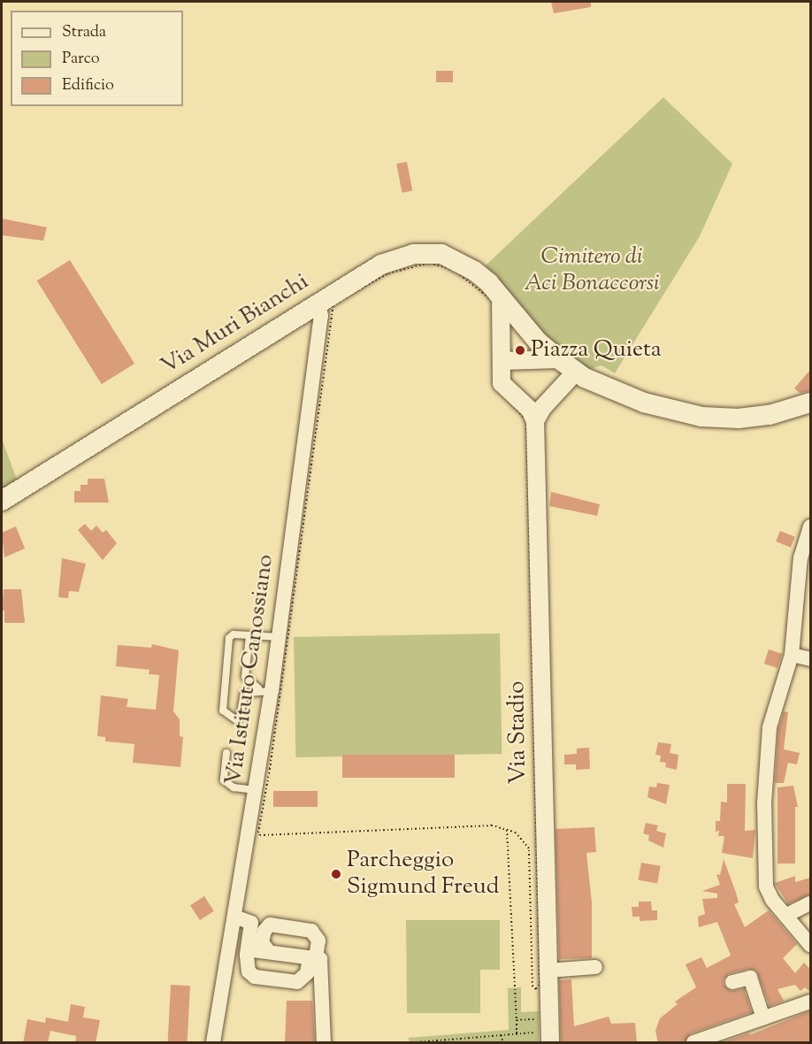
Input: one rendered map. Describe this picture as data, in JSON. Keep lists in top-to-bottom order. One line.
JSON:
{"streets":{"main road":["Via Muri Bianchi"],"street":["Via Istituto Canossiano","Via Stadio"]},"crossings":[["Via Muri Bianchi","Via Istituto Canossiano"]],"parks":["Cimitero di Aci Bonaccorsi"],"places":["Piazza Quieta","Parcheggio Sigmund Freud"],"legend":["Strada","Parco","Edificio"]}
